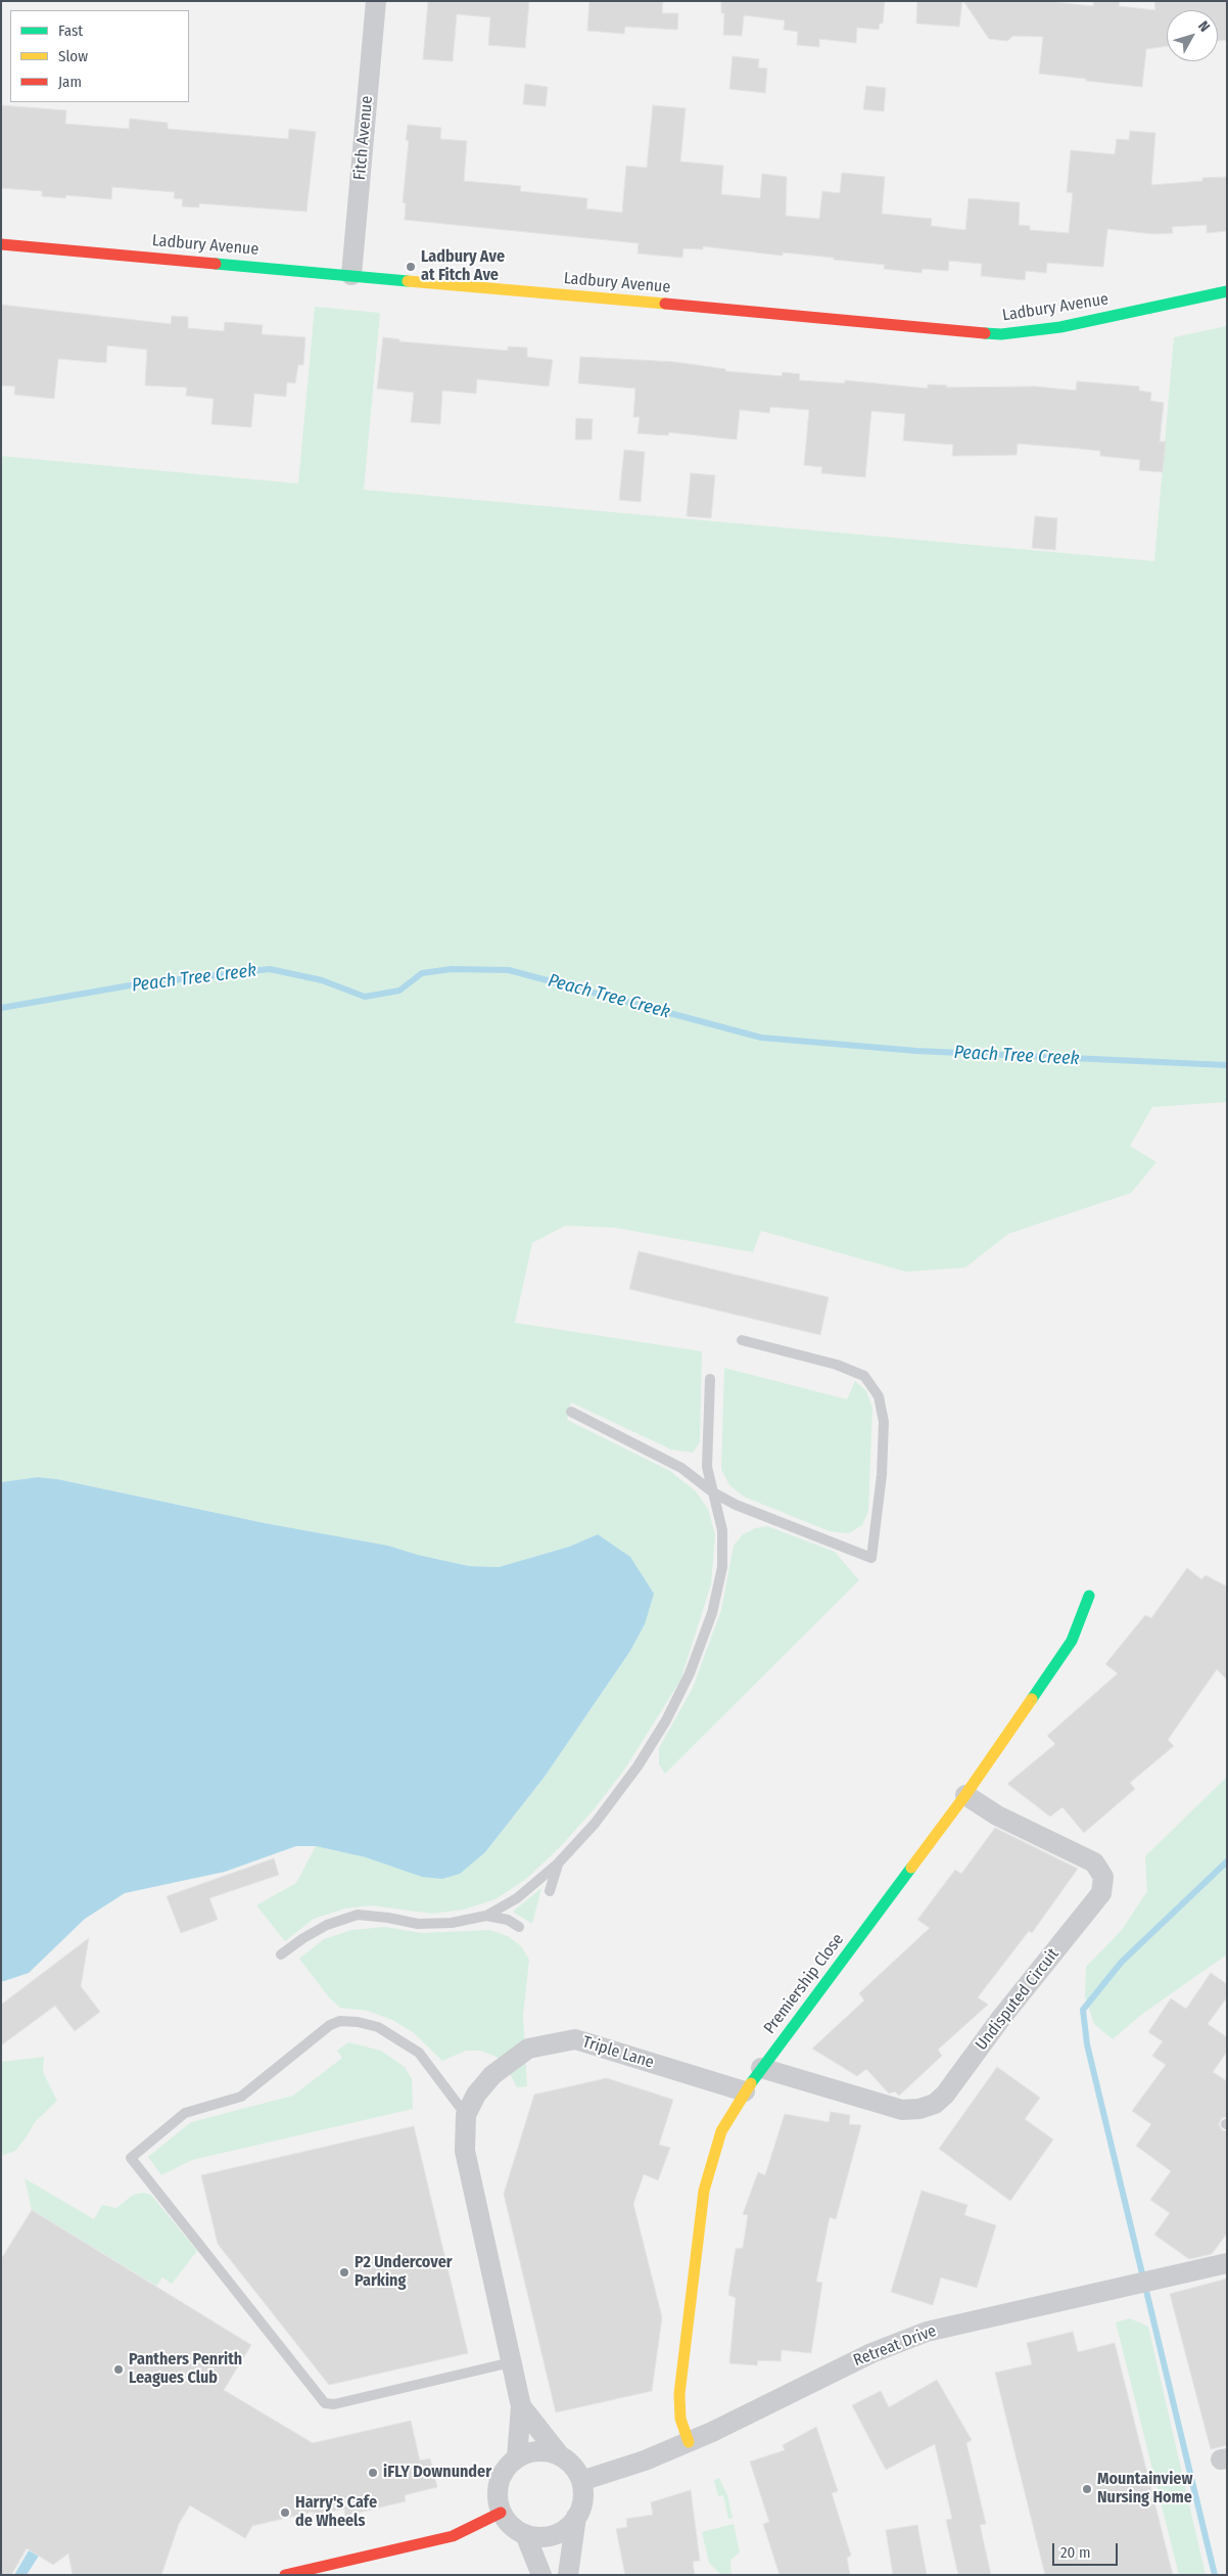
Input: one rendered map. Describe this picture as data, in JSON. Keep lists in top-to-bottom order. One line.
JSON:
{"streets":{"street":["Fitch Avenue","Ladbury Avenue","Premiership Close","Undisputed Circuit","Triple Lane","Retreat Drive"]},"crossings":[["Fitch Avenue","Ladbury Avenue"],["Premiership Close","Undisputed Circuit"],["Premiership Close","Triple Lane"],["Premiership Close","Retreat Drive"]],"water":["Peach Tree Creek"],"places":["Ladbury Ave at Fitch Ave","P2 Undercover Parking","Panthers Penrith Leagues Club","iFLY Downunder","Mountainview Nursing Home","Harry's Cafe de Wheels"],"legend":["Fast","Slow","Jam"],"scale_bar":"20 m","north":"top right"}
